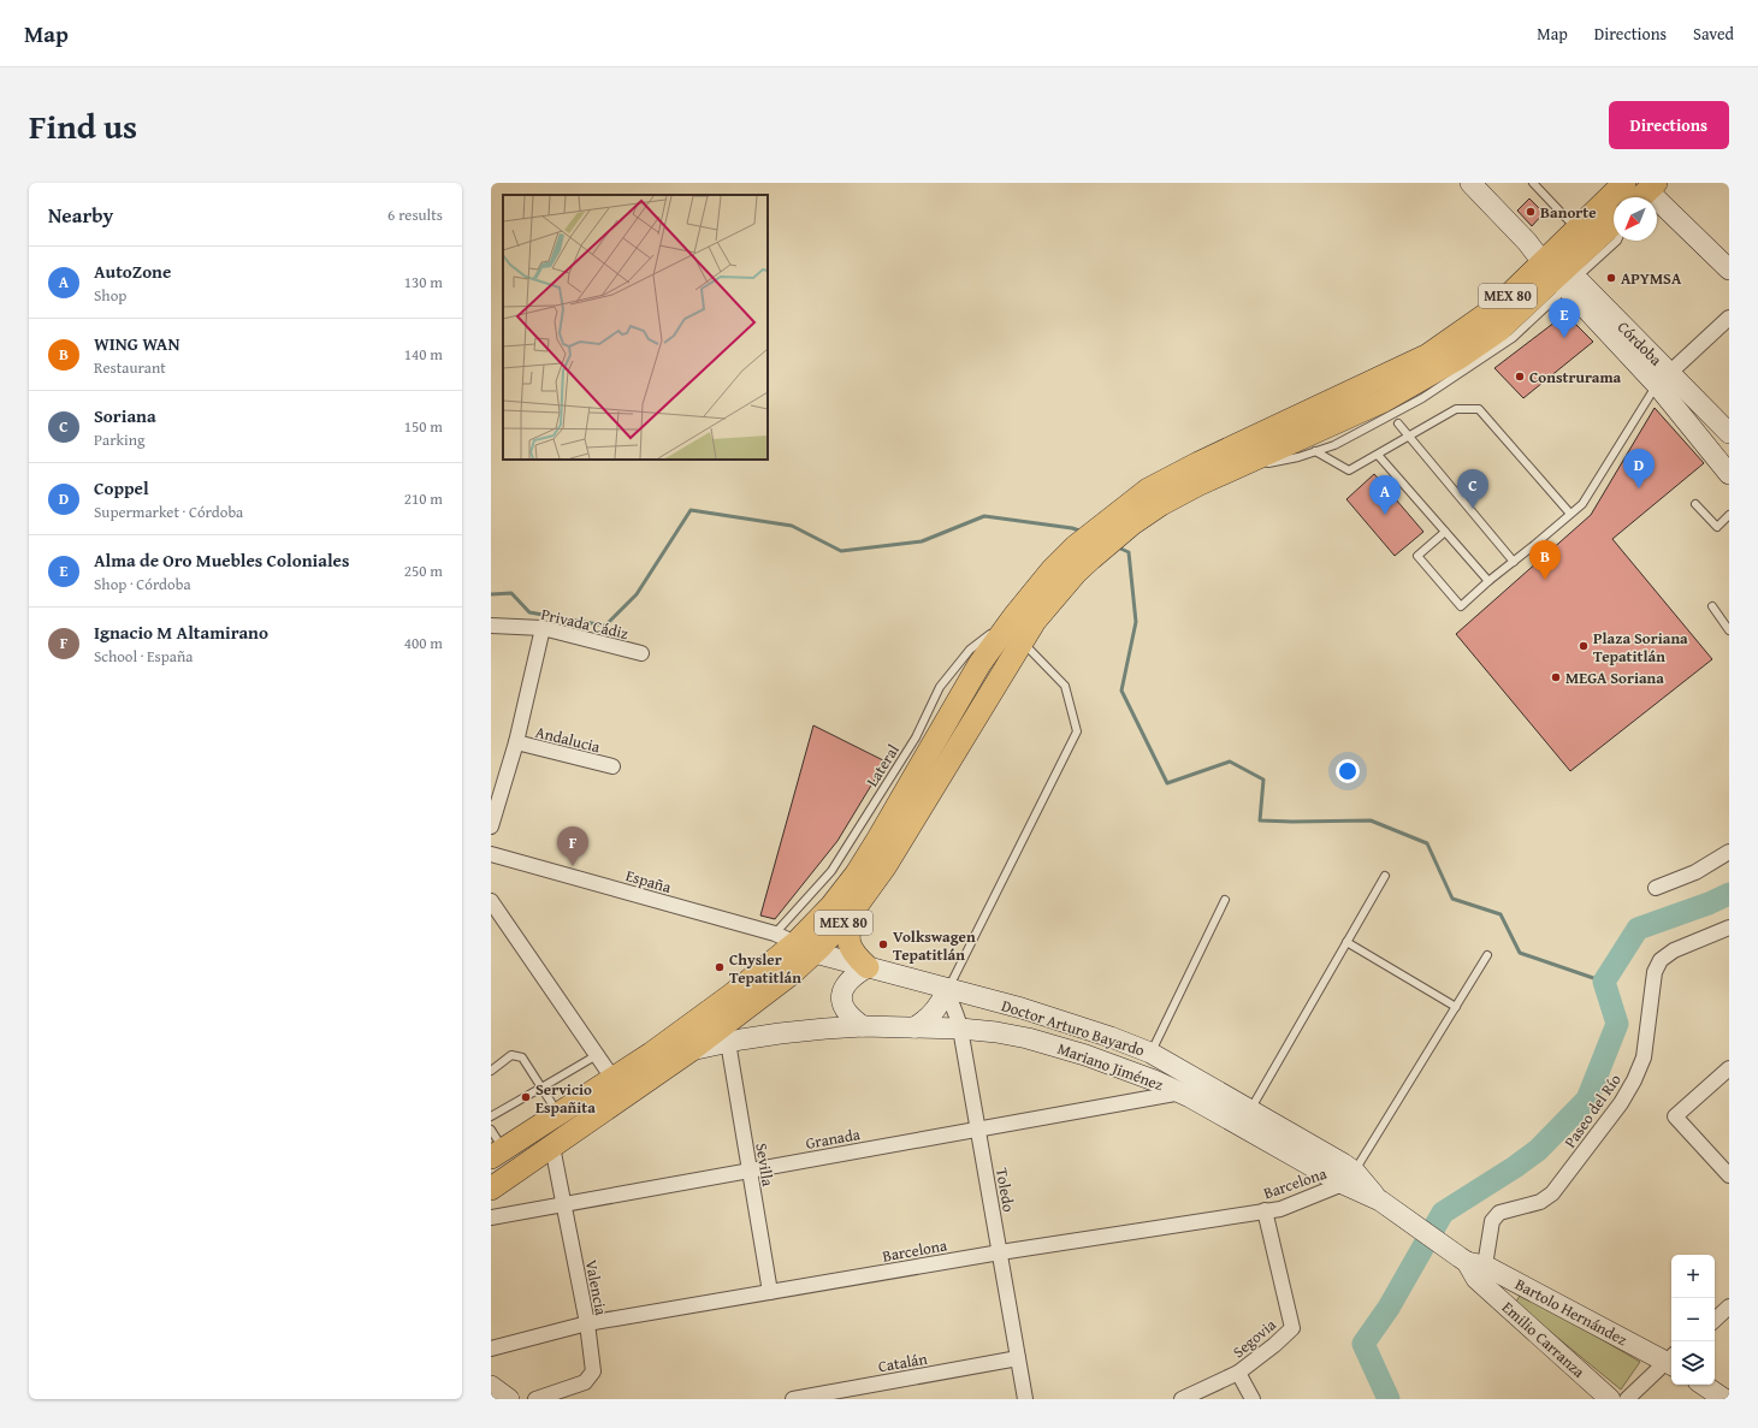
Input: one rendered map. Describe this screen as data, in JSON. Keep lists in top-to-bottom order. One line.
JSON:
{"streets":{"main road":["MEX 80"],"street":["Córdoba","Privada Cádiz","Andalucia","España","Doctor Arturo Bayardo","Mariano Jiménez","Paseo del Río","Granada","Sevilla","Barcelona","Toledo","Valencia","Bartolo Hernández","Segovia","Emilio Carranza","Catalán"]},"crossings":[["MEX 80","Córdoba"],["MEX 80","España"],["MEX 80","Doctor Arturo Bayardo"],["MEX 80","Mariano Jiménez"],["MEX 80","Valencia"],["Privada Cádiz","Andalucia"],["España","Doctor Arturo Bayardo"],["Doctor Arturo Bayardo","Mariano Jiménez"],["Doctor Arturo Bayardo","Paseo del Río"],["Doctor Arturo Bayardo","Granada"],["Doctor Arturo Bayardo","Barcelona"],["Doctor Arturo Bayardo","Toledo"],["Doctor Arturo Bayardo","Bartolo Hernández"],["Doctor Arturo Bayardo","Emilio Carranza"],["Mariano Jiménez","Granada"],["Mariano Jiménez","Sevilla"],["Mariano Jiménez","Barcelona"],["Mariano Jiménez","Toledo"],["Paseo del Río","Bartolo Hernández"],["Paseo del Río","Emilio Carranza"],["Granada","Sevilla"],["Granada","Toledo"],["Granada","Valencia"],["Sevilla","Barcelona"],["Barcelona","Toledo"],["Barcelona","Valencia"],["Barcelona","Segovia"],["Toledo","Catalán"],["Bartolo Hernández","Emilio Carranza"]],"places":["Banorte","APYMSA","Construrama","Plaza Soriana Tepatitlán","MEGA Soriana","Volkswagen Tepatitlán","Chysler Tepatitlán","Servicio Españita"],"north":"bottom left","page":{"header":"Map","nav":["Map","Directions","Saved"],"title":"Find us","buttons":"Directions","heading":["Nearby","6 results"],"list":[{"mark":"A","name":"AutoZone","note":"Shop","value":"130 m"},{"mark":"B","name":"WING WAN","note":"Restaurant","value":"140 m"},{"mark":"C","name":"Soriana","note":"Parking","value":"150 m"},{"mark":"D","name":"Coppel","note":"Supermarket · Córdoba","value":"210 m"},{"mark":"E","name":"Alma de Oro Muebles Coloniales","note":"Shop · Córdoba","value":"250 m"},{"mark":"F","name":"Ignacio M Altamirano","note":"School · España","value":"400 m"}],"pins":["E","D","C","A","B","F"],"map_buttons":["+","−"]}}
